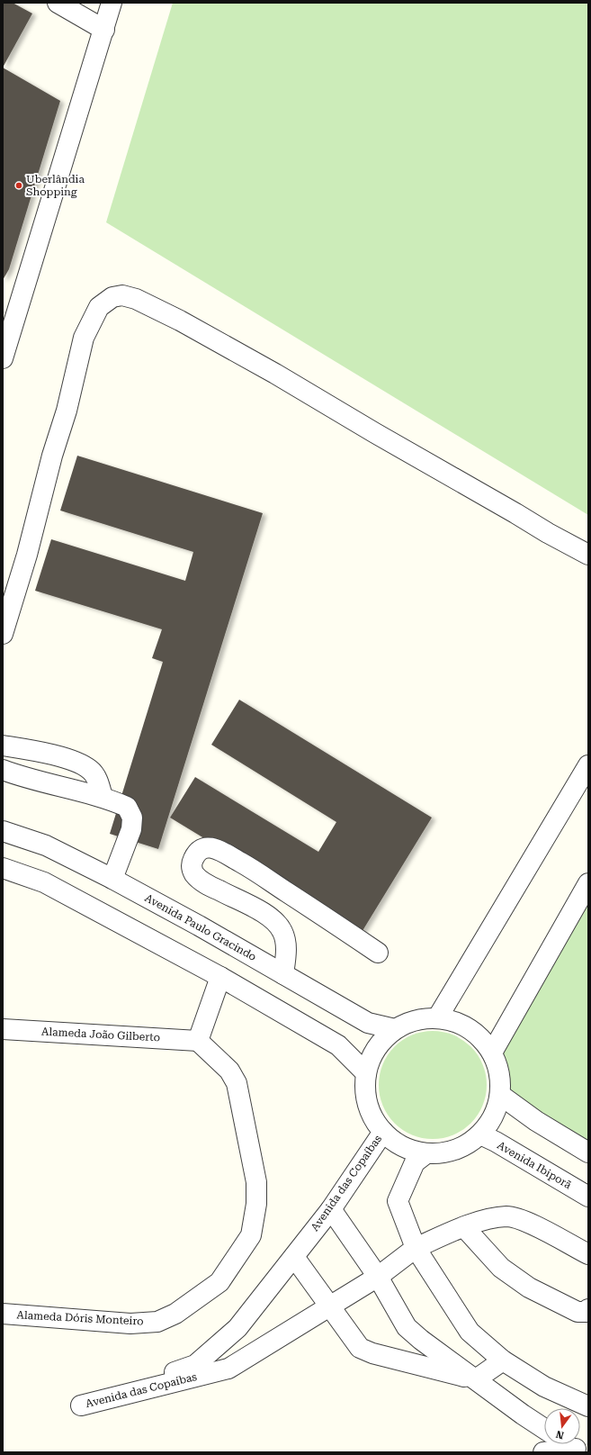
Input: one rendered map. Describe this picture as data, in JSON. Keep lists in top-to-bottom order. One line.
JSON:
{"streets":{"street":["Avenida Paulo Gracindo","Alameda João Gilberto","Avenida Ibiporã","Avenida das Copaíbas","Alameda Dóris Monteiro"]},"crossings":[["Alameda João Gilberto","Alameda Dóris Monteiro"]],"places":["Uberlândia Shopping"],"north":"bottom"}
